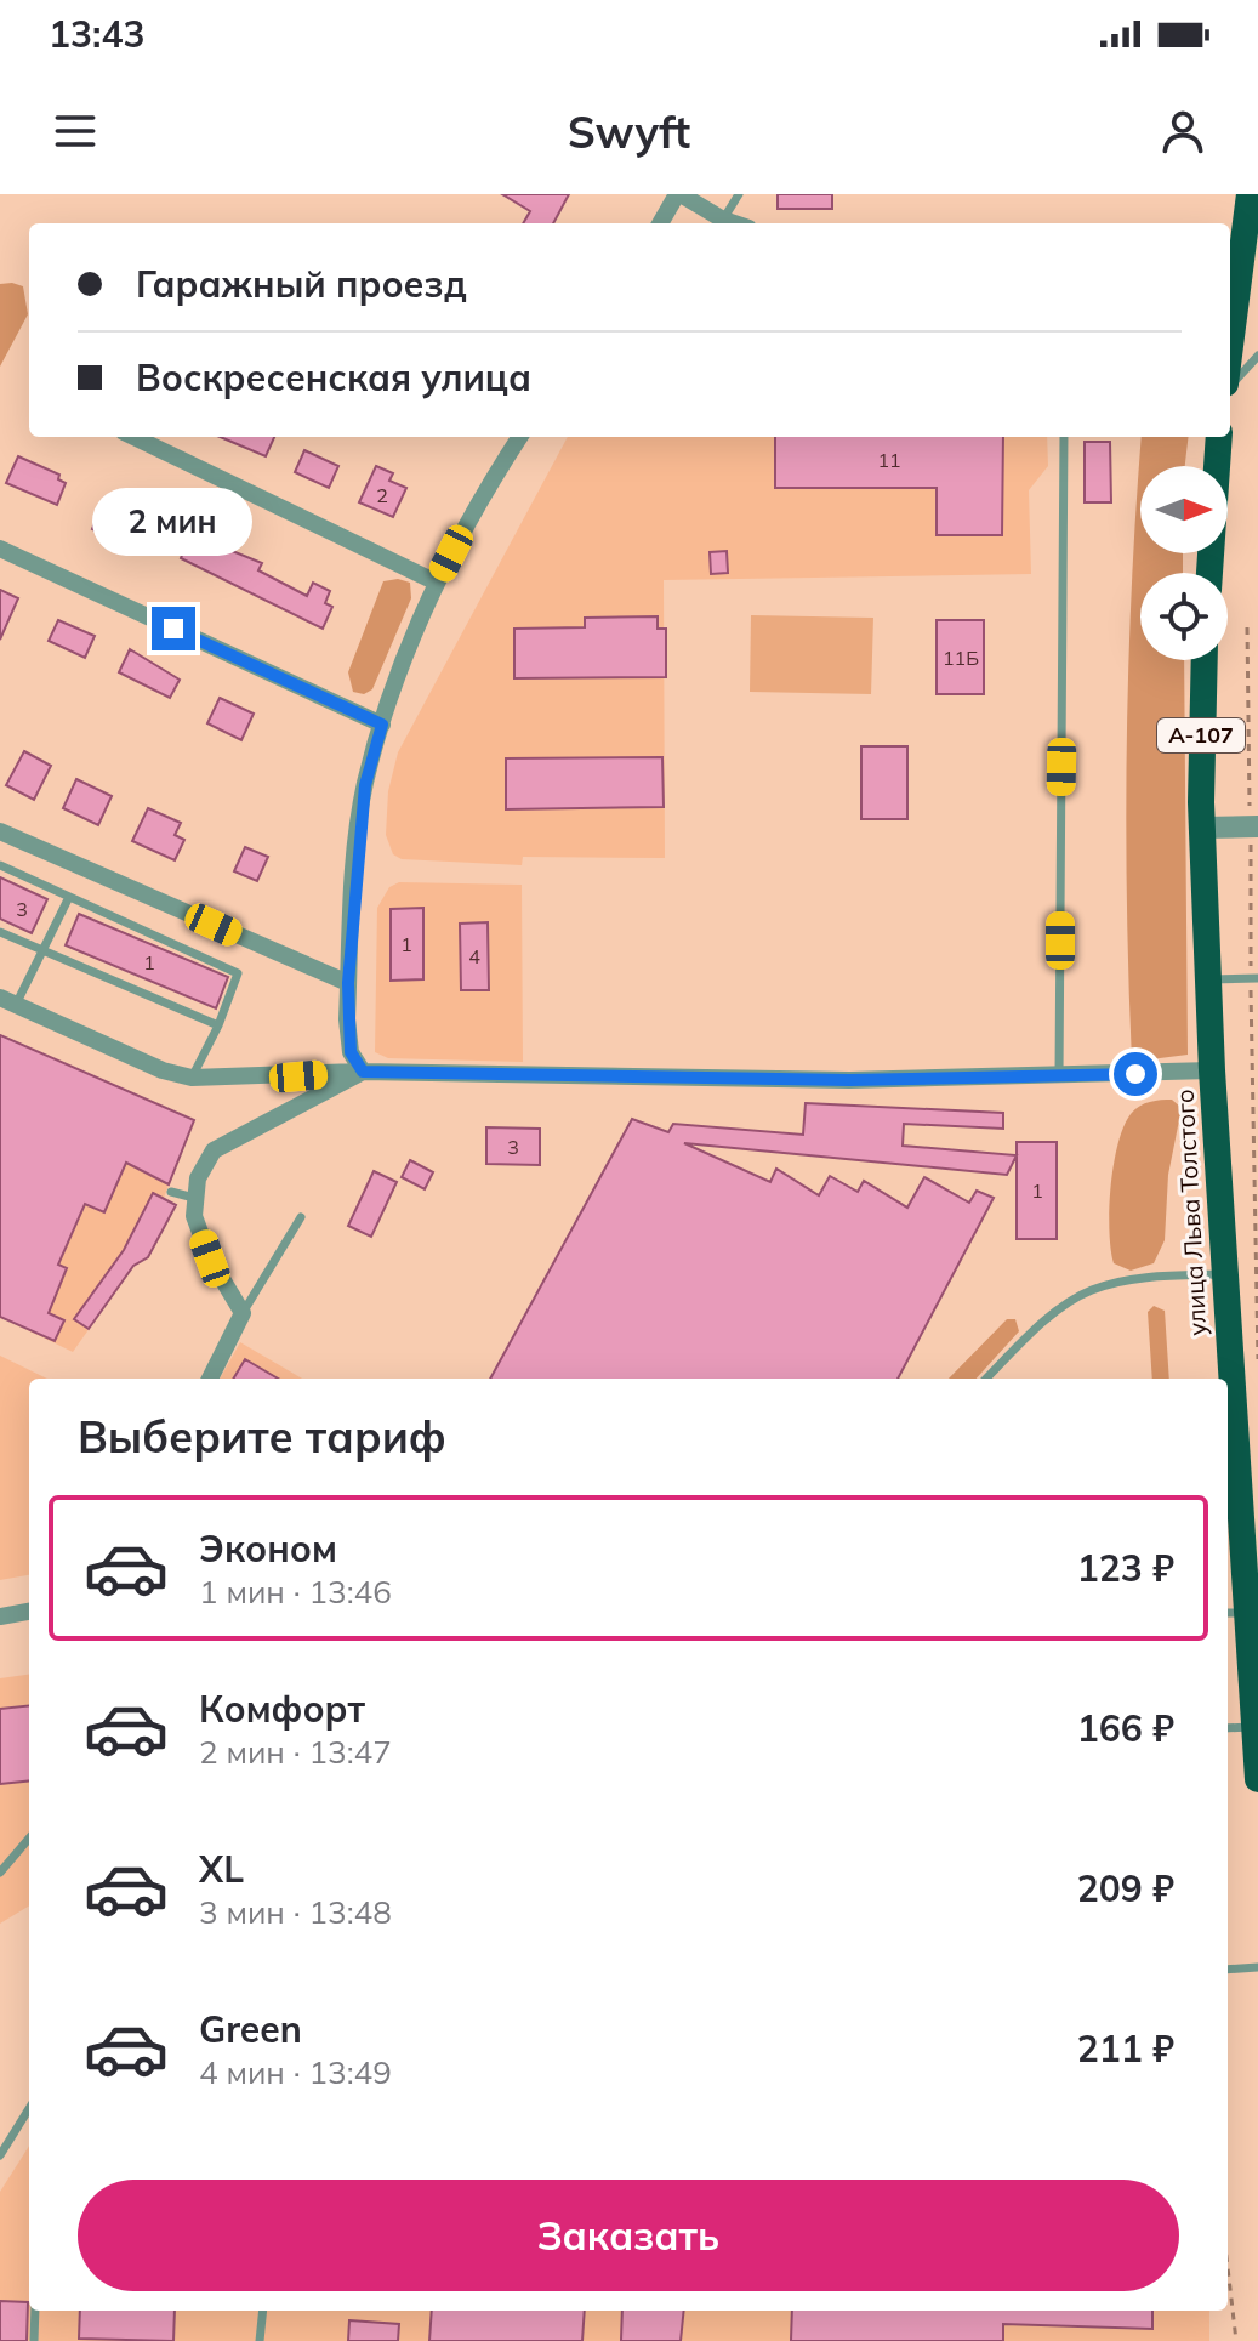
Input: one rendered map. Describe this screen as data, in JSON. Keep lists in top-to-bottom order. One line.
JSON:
{"streets":{"highway":["А-107","улица Льва Толстого"]},"house_numbers":["11","2","11Б","3","1","4","1","3","1"],"north":"right","page":{"status":"13:43","header":"Swyft","banner":["Гаражный проезд","Воскресенская улица"],"bubble":"2 мин","heading":"Выберите тариф","list":[{"name":"Эконом","note":"1 мин · 13:46","value":"123 ₽"},{"name":"Комфорт","note":"2 мин · 13:47","value":"166 ₽"},{"name":"XL","note":"3 мин · 13:48","value":"209 ₽"},{"name":"Green","note":"4 мин · 13:49","value":"211 ₽"}],"buttons":"Заказать"}}
